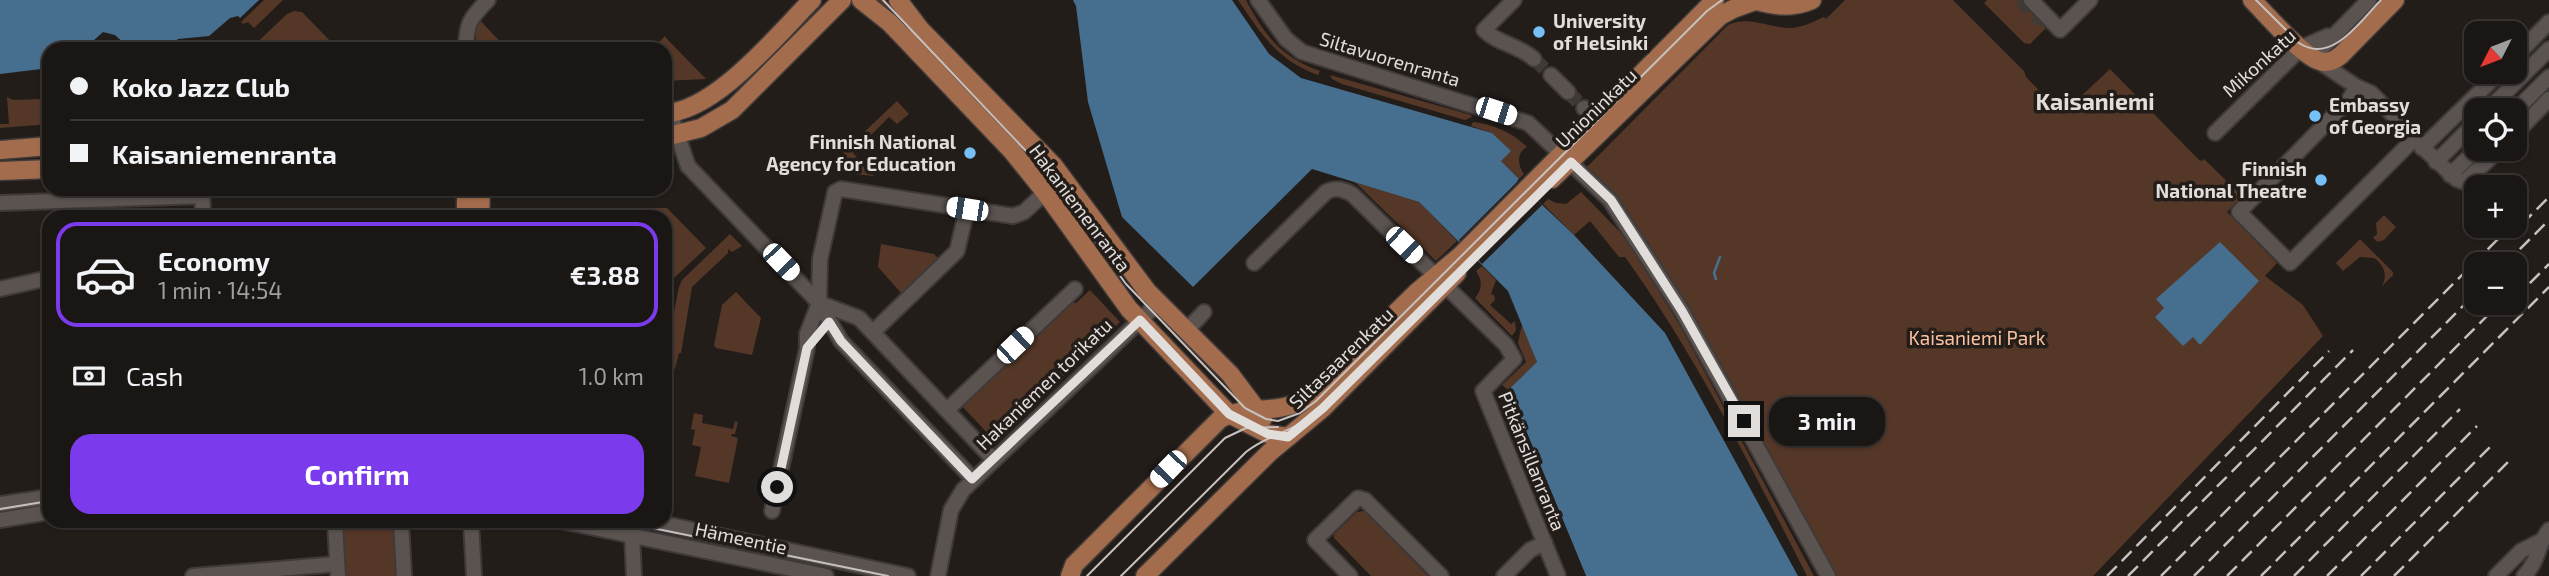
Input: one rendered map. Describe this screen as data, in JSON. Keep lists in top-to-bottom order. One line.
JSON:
{"streets":{"main road":["Mikonkatu","Unioninkatu","Hakaniemenranta","Siltasaarenkatu"],"street":["Siltavuorenranta","Hakaniemen torikatu","Pitkänsillanranta","Hämeentie"]},"crossings":[["Siltavuorenranta","Unioninkatu"],["Unioninkatu","Siltasaarenkatu"],["Hakaniemenranta","Siltasaarenkatu"],["Hakaniemenranta","Hakaniemen torikatu"],["Siltasaarenkatu","Pitkänsillanranta"]],"districts":["Kaisaniemi"],"parks":["Kaisaniemi Park"],"places":["University of Helsinki","Embassy of Georgia","Finnish National Agency for Education","Finnish National Theatre"],"north":"bottom left","page":{"map_buttons":["+","−"],"banner":["Koko Jazz Club","Kaisaniemenranta"],"list":[{"name":"Economy","note":"1 min · 14:54","value":"€3.88"}],"pay":["Cash","1.0 km"],"bubble":"3 min","buttons":"Confirm"}}
